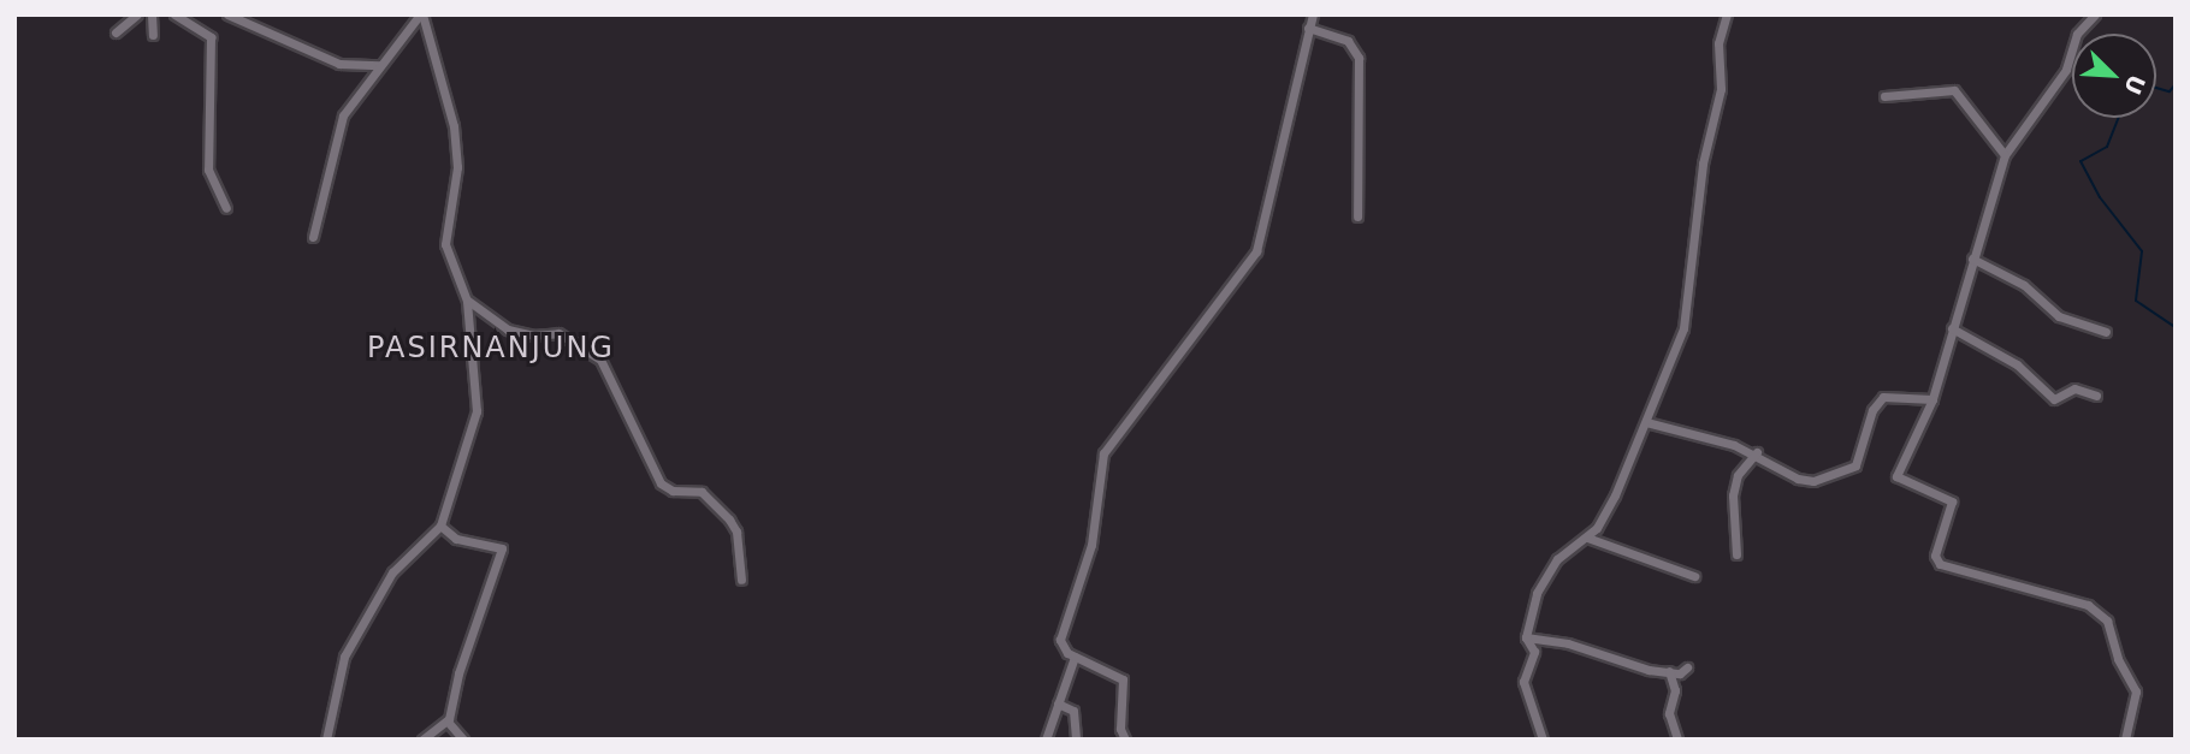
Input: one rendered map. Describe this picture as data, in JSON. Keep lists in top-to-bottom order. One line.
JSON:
{"districts":["PASIRNANJUNG"],"north":"bottom right"}
